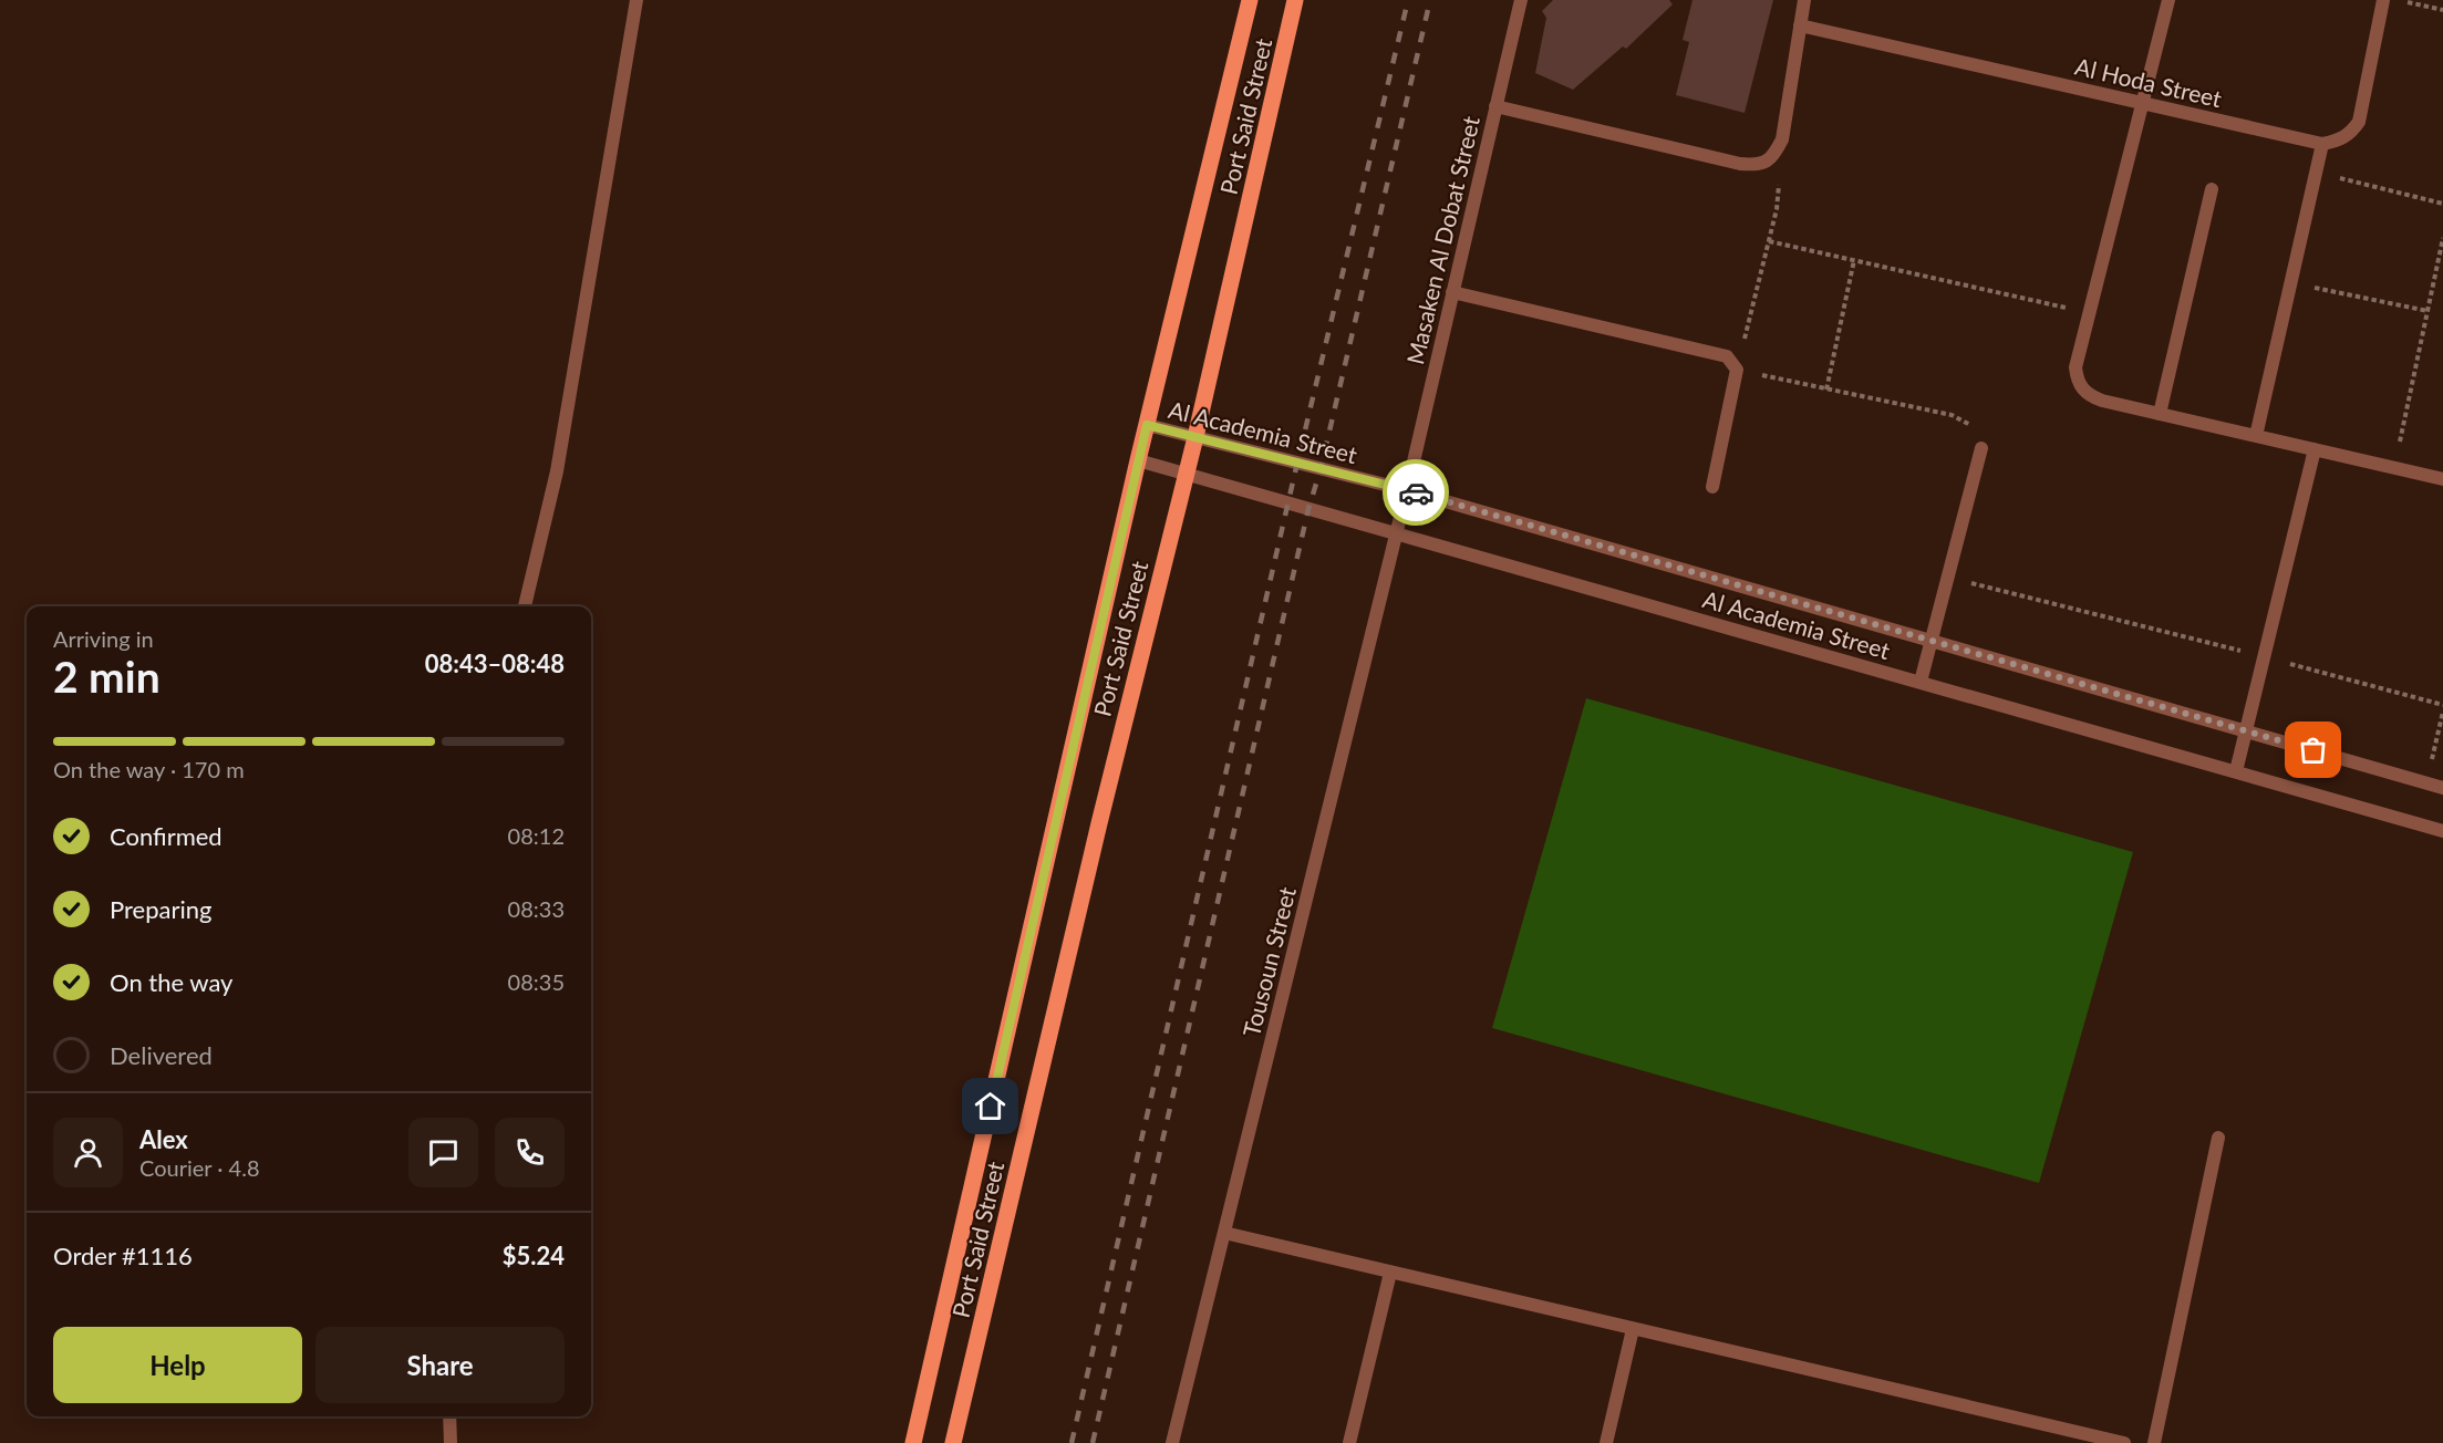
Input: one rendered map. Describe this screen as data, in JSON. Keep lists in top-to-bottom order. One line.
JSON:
{"streets":{"main road":["Port Said Street"],"street":["Al Hoda Street","Masaken Al Dobat Street","Al Academia Street","Tousoun Street"]},"crossings":[["Port Said Street","Al Academia Street"],["Masaken Al Dobat Street","Al Academia Street"],["Masaken Al Dobat Street","Tousoun Street"],["Al Academia Street","Tousoun Street"]],"page":{"heading":["2 min","Arriving in","08:43–08:48"],"panel":["Alex","Courier · 4.8","Order #1116","$5.24"],"bar":"On the way · 170 m","list":[["Confirmed","08:12"],["Preparing","08:33"],["On the way","08:35"],"Delivered"],"buttons":["Help","Share"]}}
